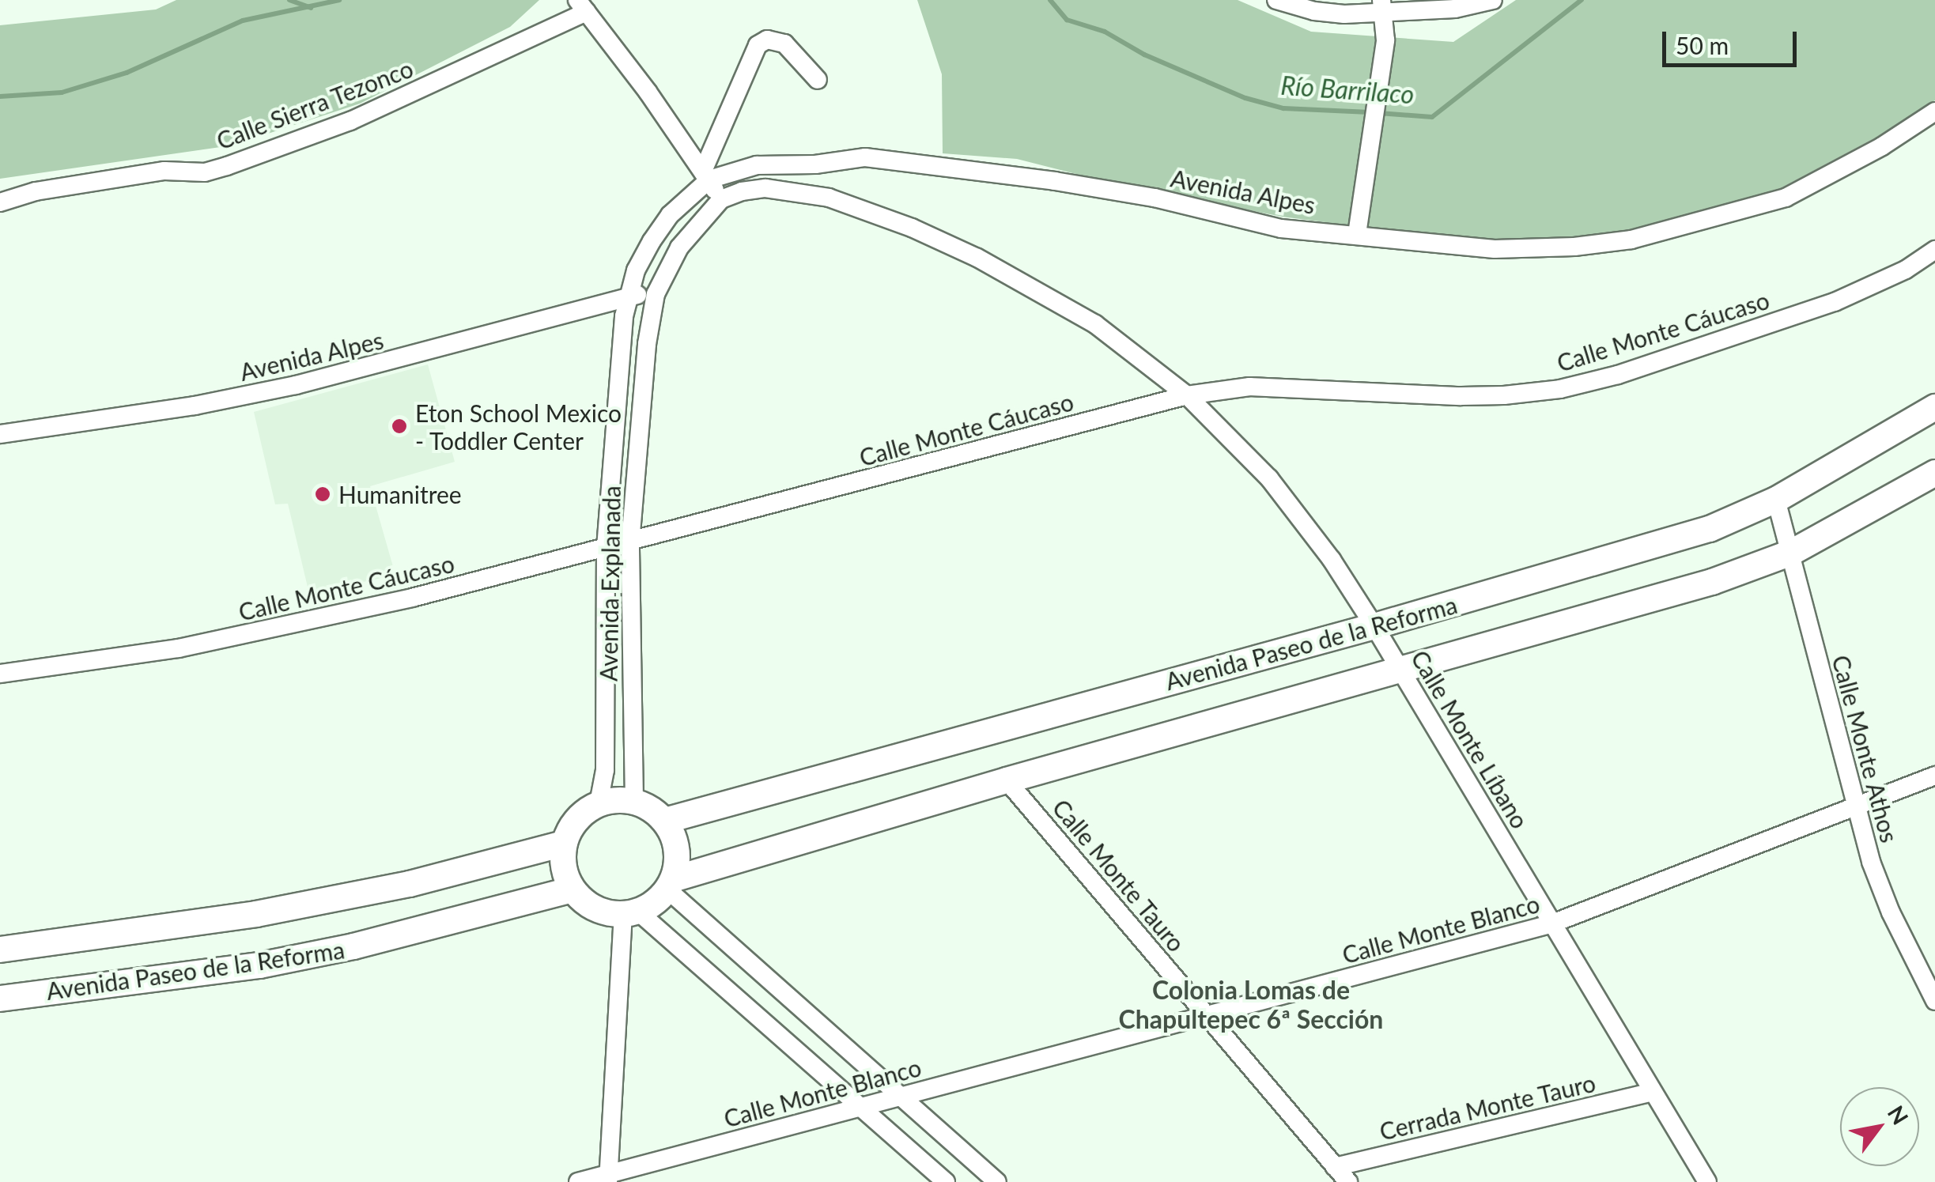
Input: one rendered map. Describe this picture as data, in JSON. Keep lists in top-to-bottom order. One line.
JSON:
{"streets":{"main road":["Avenida Paseo de la Reforma"],"street":["Calle Sierra Tezonco","Avenida Alpes","Calle Monte Cáucaso","Avenida Explanada","Calle Monte Líbano","Calle Monte Athos","Calle Monte Tauro","Calle Monte Blanco","Cerrada Monte Tauro"]},"crossings":[["Avenida Alpes","Avenida Explanada"],["Calle Monte Cáucaso","Avenida Explanada"],["Calle Monte Cáucaso","Calle Monte Líbano"],["Avenida Explanada","Avenida Paseo de la Reforma"],["Avenida Explanada","Calle Monte Líbano"],["Avenida Paseo de la Reforma","Calle Monte Líbano"],["Avenida Paseo de la Reforma","Calle Monte Athos"],["Calle Monte Líbano","Calle Monte Blanco"],["Calle Monte Líbano","Cerrada Monte Tauro"],["Calle Monte Athos","Calle Monte Blanco"],["Calle Monte Tauro","Calle Monte Blanco"],["Calle Monte Tauro","Cerrada Monte Tauro"]],"districts":["Colonia Lomas de Chapultepec 6ª Sección"],"water":["Río Barrilaco"],"places":["Eton School Mexico - Toddler Center","Humanitree"],"scale_bar":"50 m","north":"top right"}
